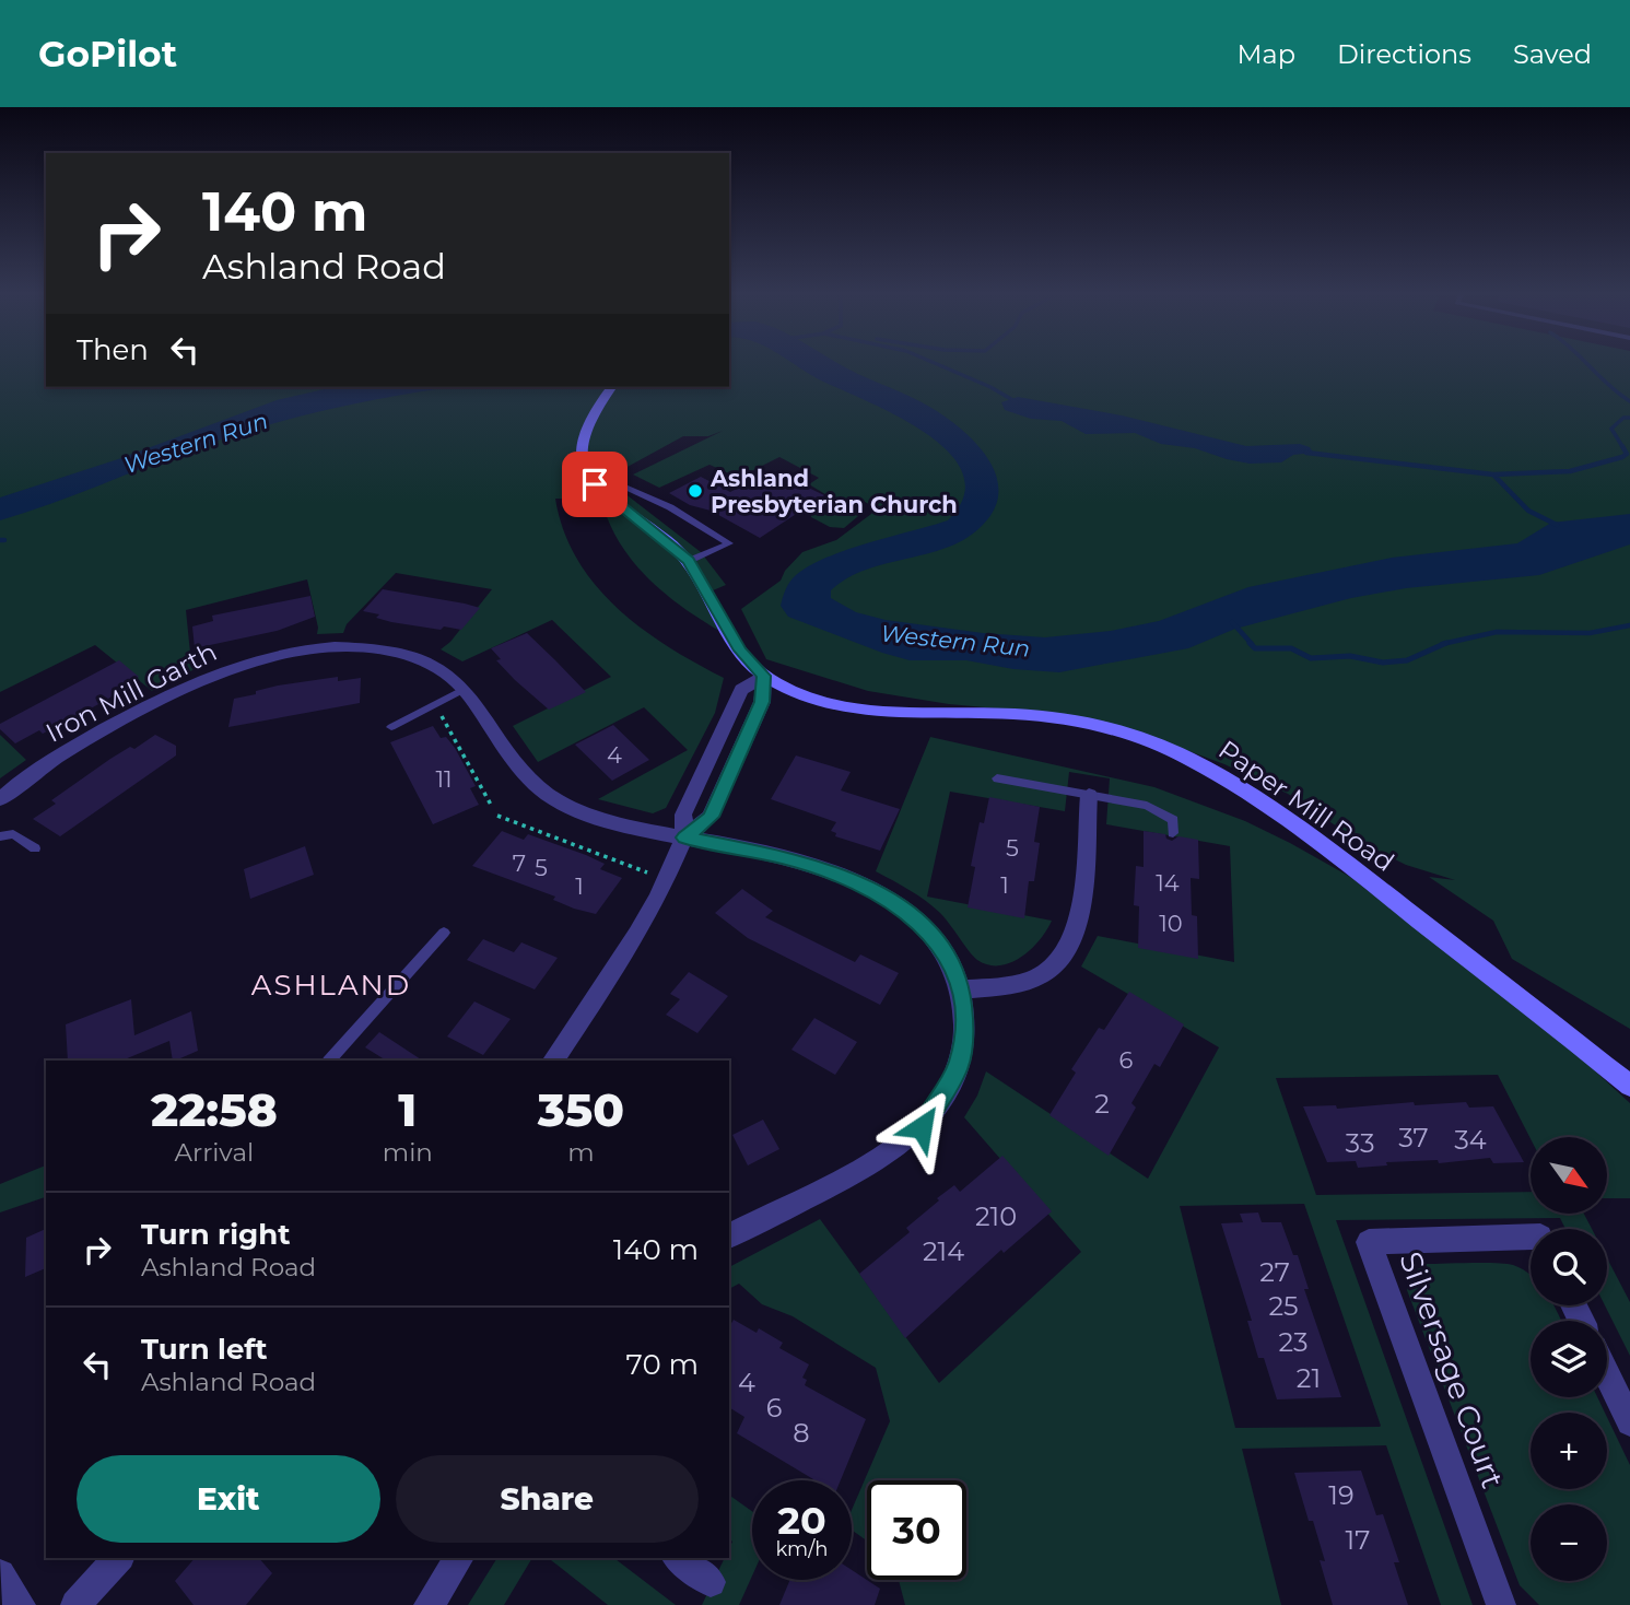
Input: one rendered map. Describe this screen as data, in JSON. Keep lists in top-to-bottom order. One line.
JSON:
{"streets":{"main road":["Paper Mill Road"],"street":["Iron Mill Garth","Silversage Court"]},"districts":["ASHLAND"],"water":["Western Run"],"places":["Ashland Presbyterian Church"],"house_numbers":["4","11","5","7","5","14","1","1","10","6","2","37","34","33","210","214","27","25","23","21","4","6","8","19","17"],"north":"bottom right","page":{"header":"GoPilot","nav":["Map","Directions","Saved"],"turn":["140 m","Ashland Road"],"then":"Then","eta":["22:58","Arrival","1","min","350","m"],"map_buttons":["+","−"],"list":[{"name":"Turn right","note":"Ashland Road","value":"140 m"},{"name":"Turn left","note":"Ashland Road","value":"70 m"}],"buttons":["Exit","Share"],"speed":"20 km/h","limit":"30"}}
